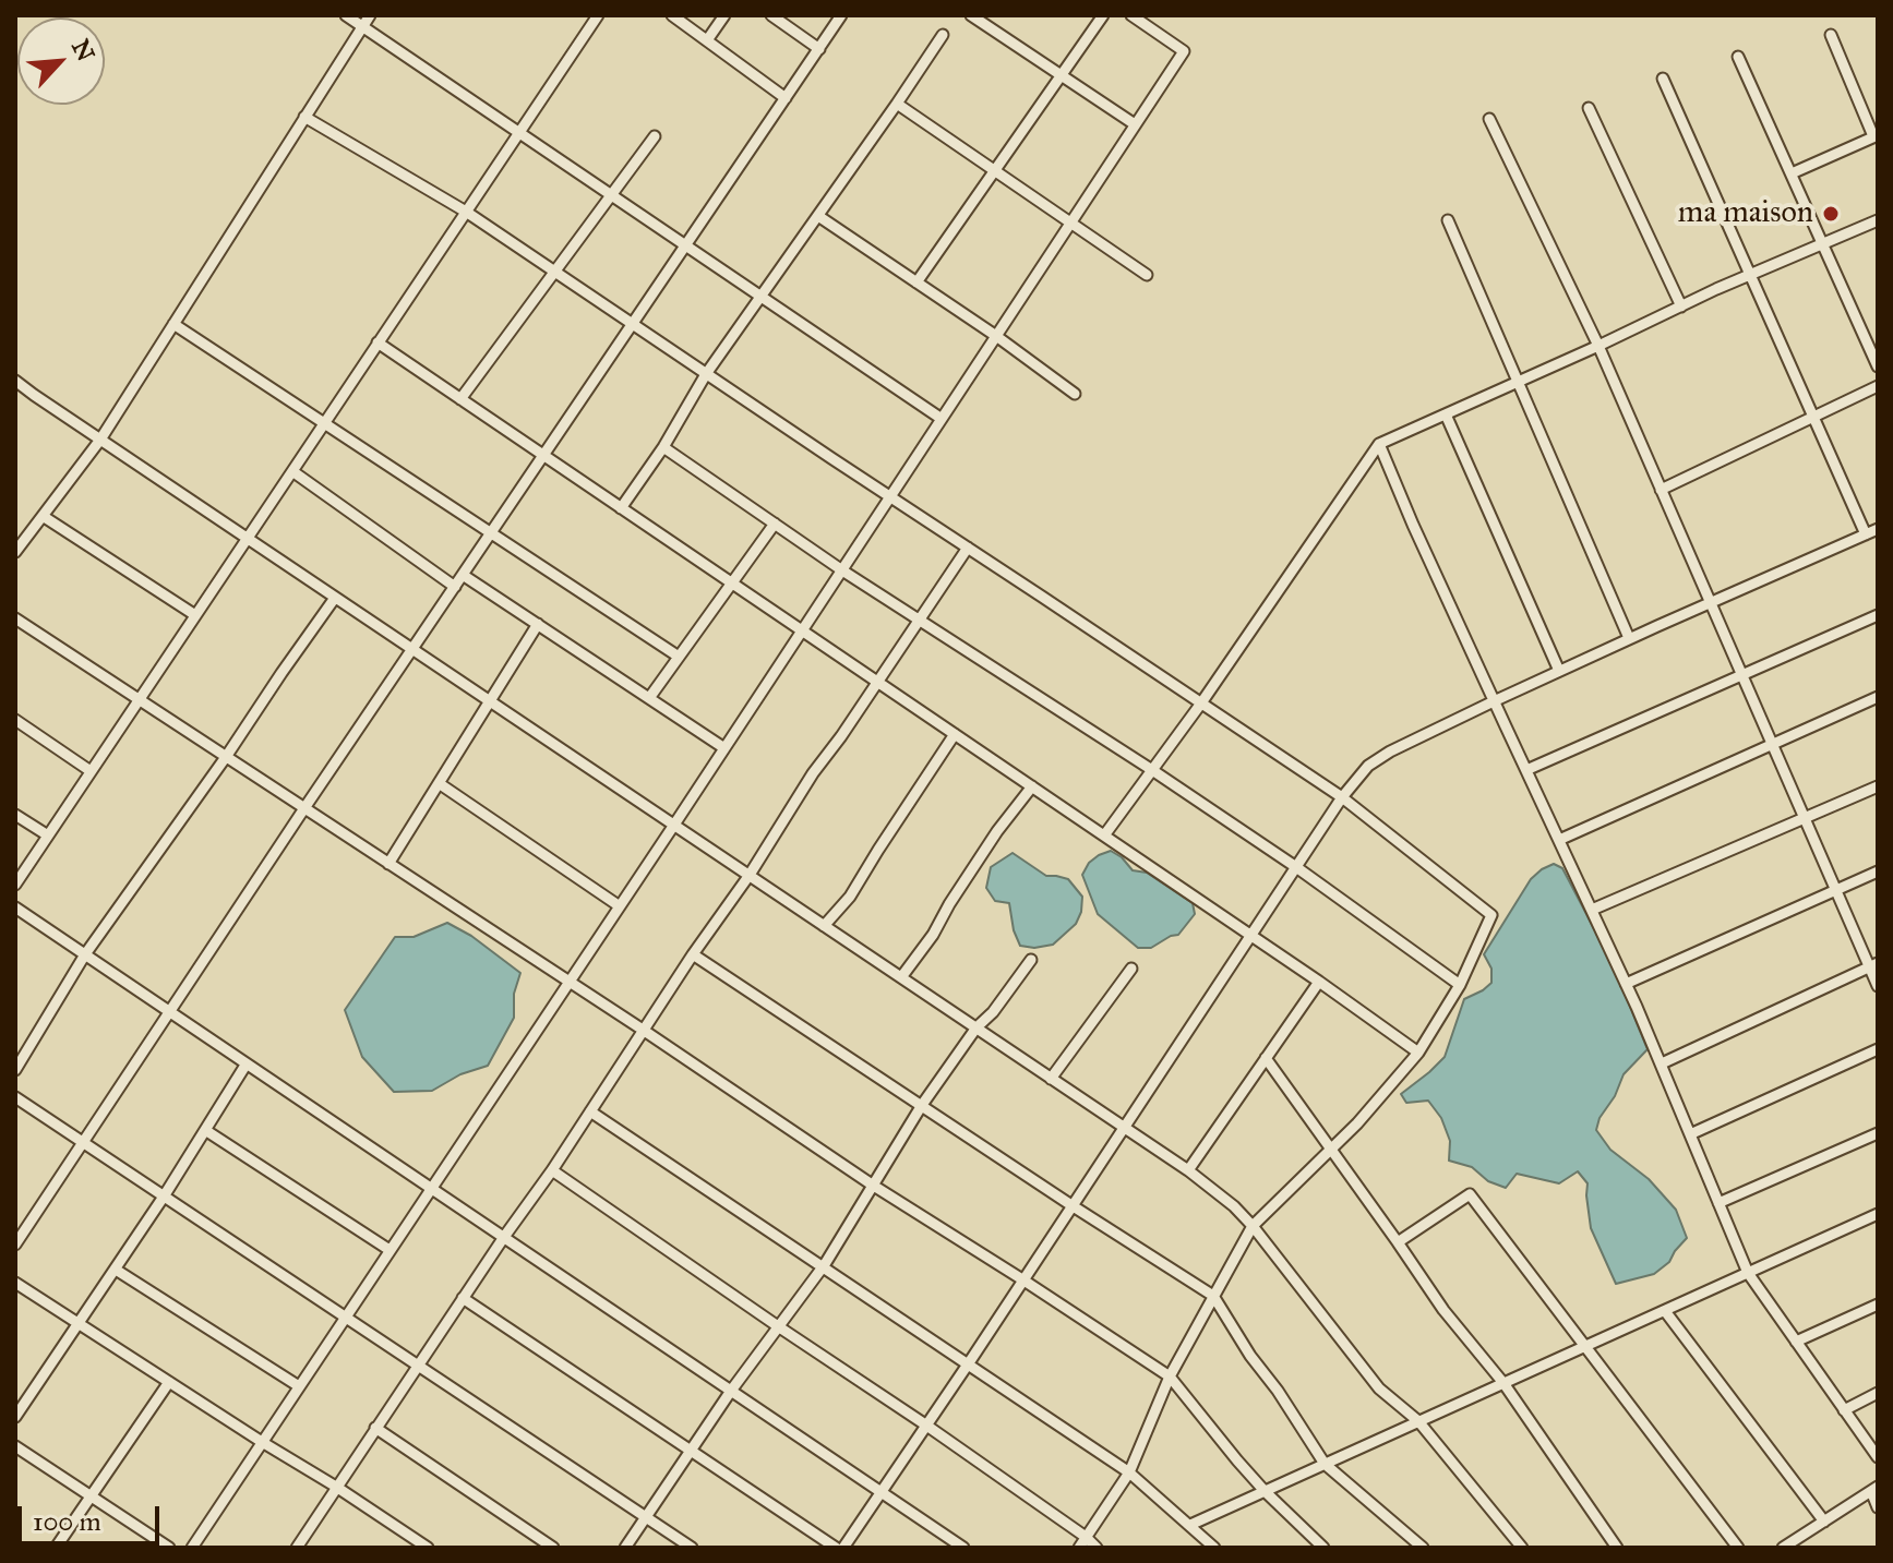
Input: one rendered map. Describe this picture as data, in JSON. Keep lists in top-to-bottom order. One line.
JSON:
{"places":["ma maison"],"scale_bar":"100 m","north":"top right"}
